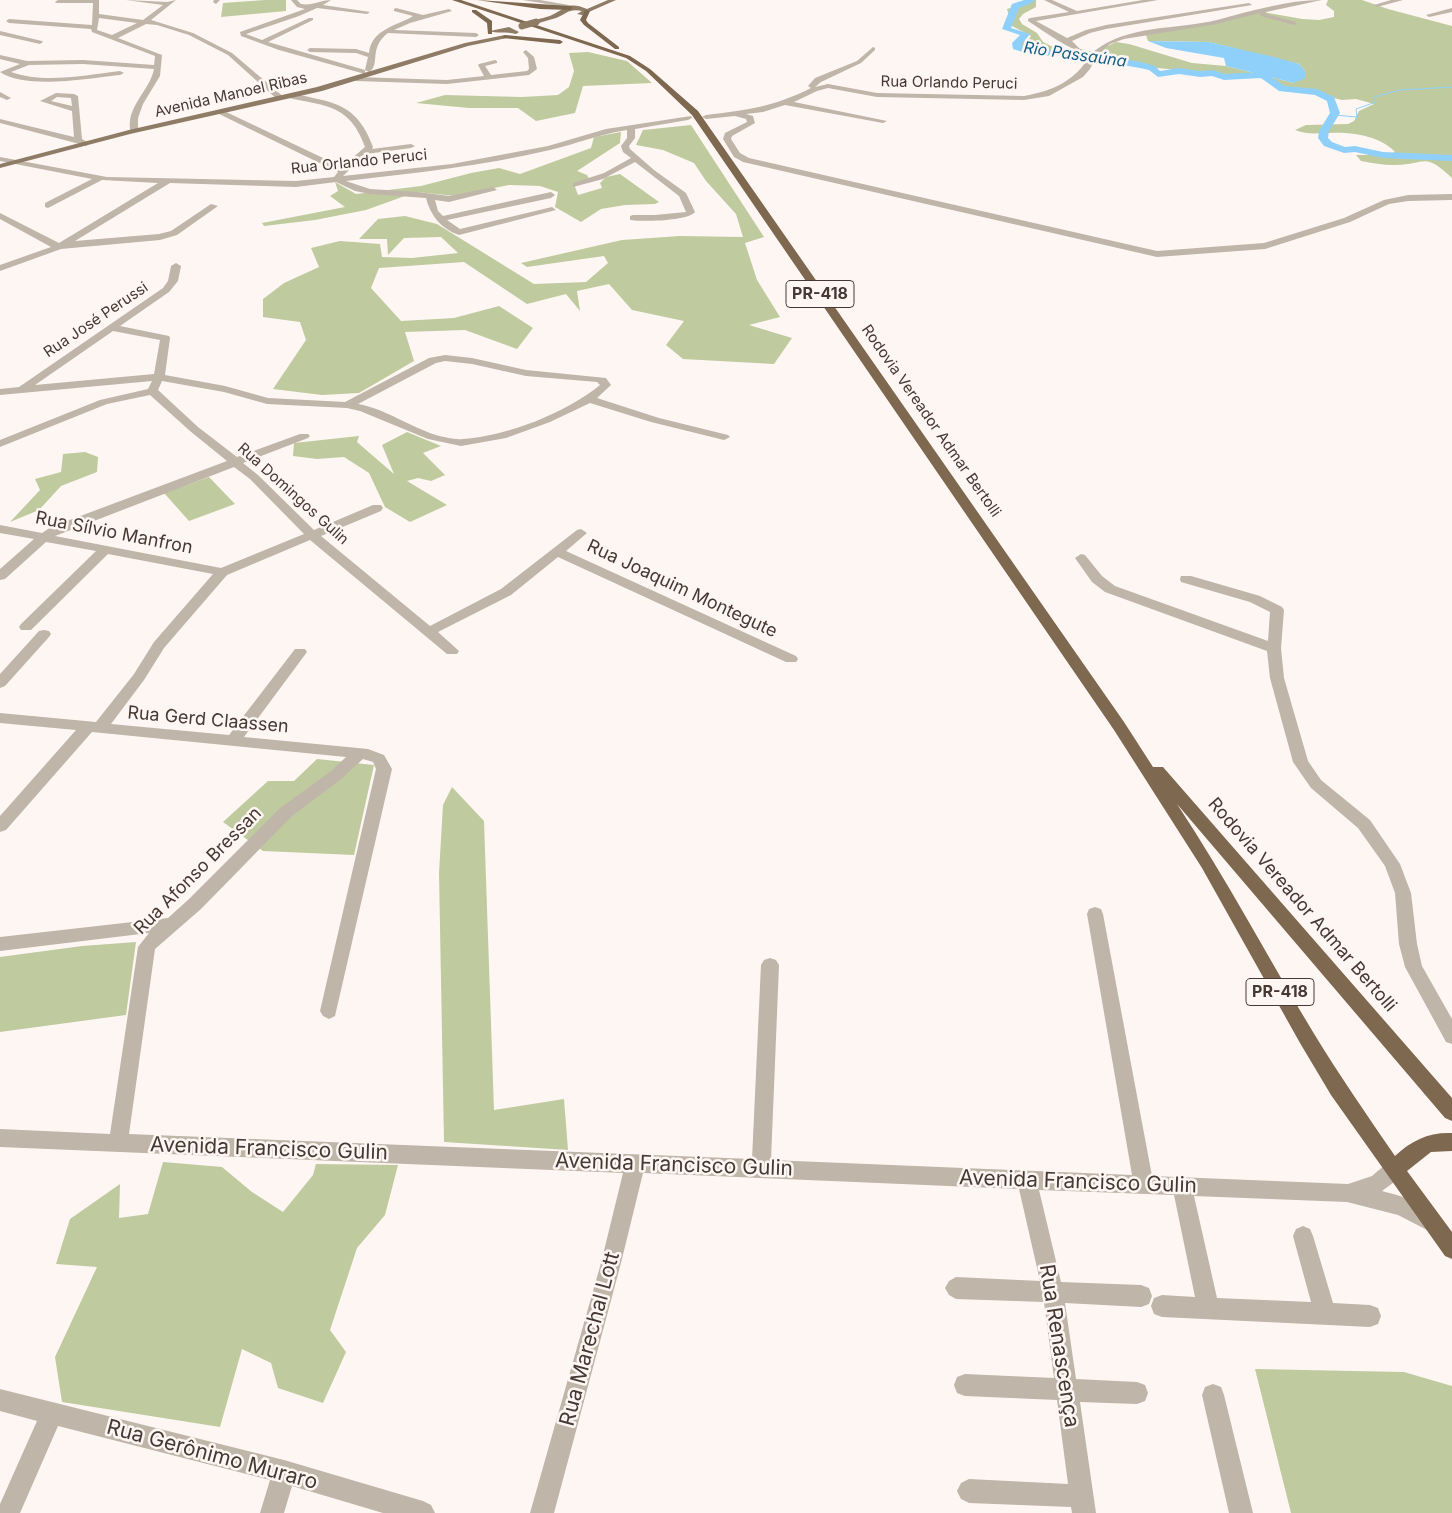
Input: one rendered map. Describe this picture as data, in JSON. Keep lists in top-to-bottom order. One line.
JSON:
{"streets":{"highway":["PR-418","Rodovia Vereador Admar Bertolli"],"main road":["Avenida Manoel Ribas"],"street":["Rua Orlando Peruci","Rua José Perussi","Rua Domingos Gulin","Rua Sílvio Manfron","Rua Joaquim Montegute","Rua Gerd Claassen","Rua Afonso Bressan","Avenida Francisco Gulin","Rua Marechal Lott","Rua Renascença","Rua Gerônimo Muraro"]},"crossings":[["Rua Orlando Peruci","Avenida Manoel Ribas"],["Rodovia Vereador Admar Bertolli","Avenida Francisco Gulin"],["Rua Gerd Claassen","Rua Afonso Bressan"],["Rua Afonso Bressan","Avenida Francisco Gulin"],["Avenida Francisco Gulin","Rua Marechal Lott"],["Avenida Francisco Gulin","Rua Renascença"]],"water":["Rio Passaúna"]}
